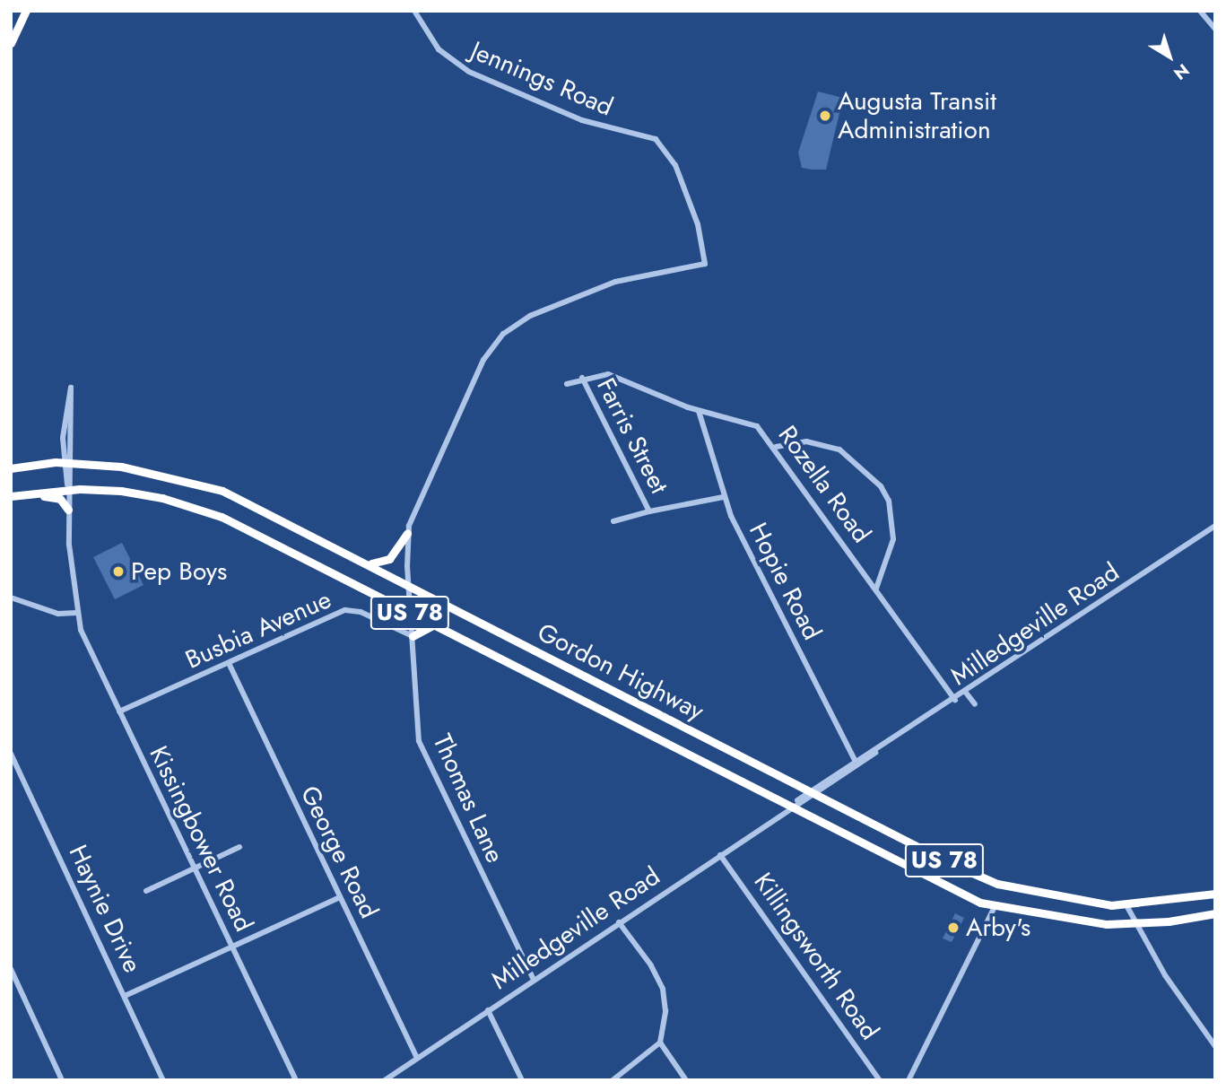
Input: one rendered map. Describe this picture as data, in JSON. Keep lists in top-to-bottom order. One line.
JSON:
{"streets":{"highway":["US 78","Gordon Highway"],"street":["Jennings Road","Farris Street","Rozella Road","Hopie Road","Milledgeville Road","Busbia Avenue","Thomas Lane","Kissingbower Road","George Road","Haynie Drive","Killingsworth Road"]},"crossings":[["Jennings Road","Thomas Lane"],["Farris Street","Rozella Road"],["Farris Street","Hopie Road"],["Rozella Road","Hopie Road"],["Rozella Road","Milledgeville Road"],["Hopie Road","Milledgeville Road"],["Milledgeville Road","Gordon Highway"],["Milledgeville Road","Thomas Lane"],["Milledgeville Road","George Road"],["Milledgeville Road","Killingsworth Road"],["Busbia Avenue","Thomas Lane"],["Busbia Avenue","Kissingbower Road"],["Busbia Avenue","George Road"],["Gordon Highway","Thomas Lane"],["Gordon Highway","Kissingbower Road"]],"places":["Augusta Transit Administration","Pep Boys","Arby's"],"north":"bottom right"}
